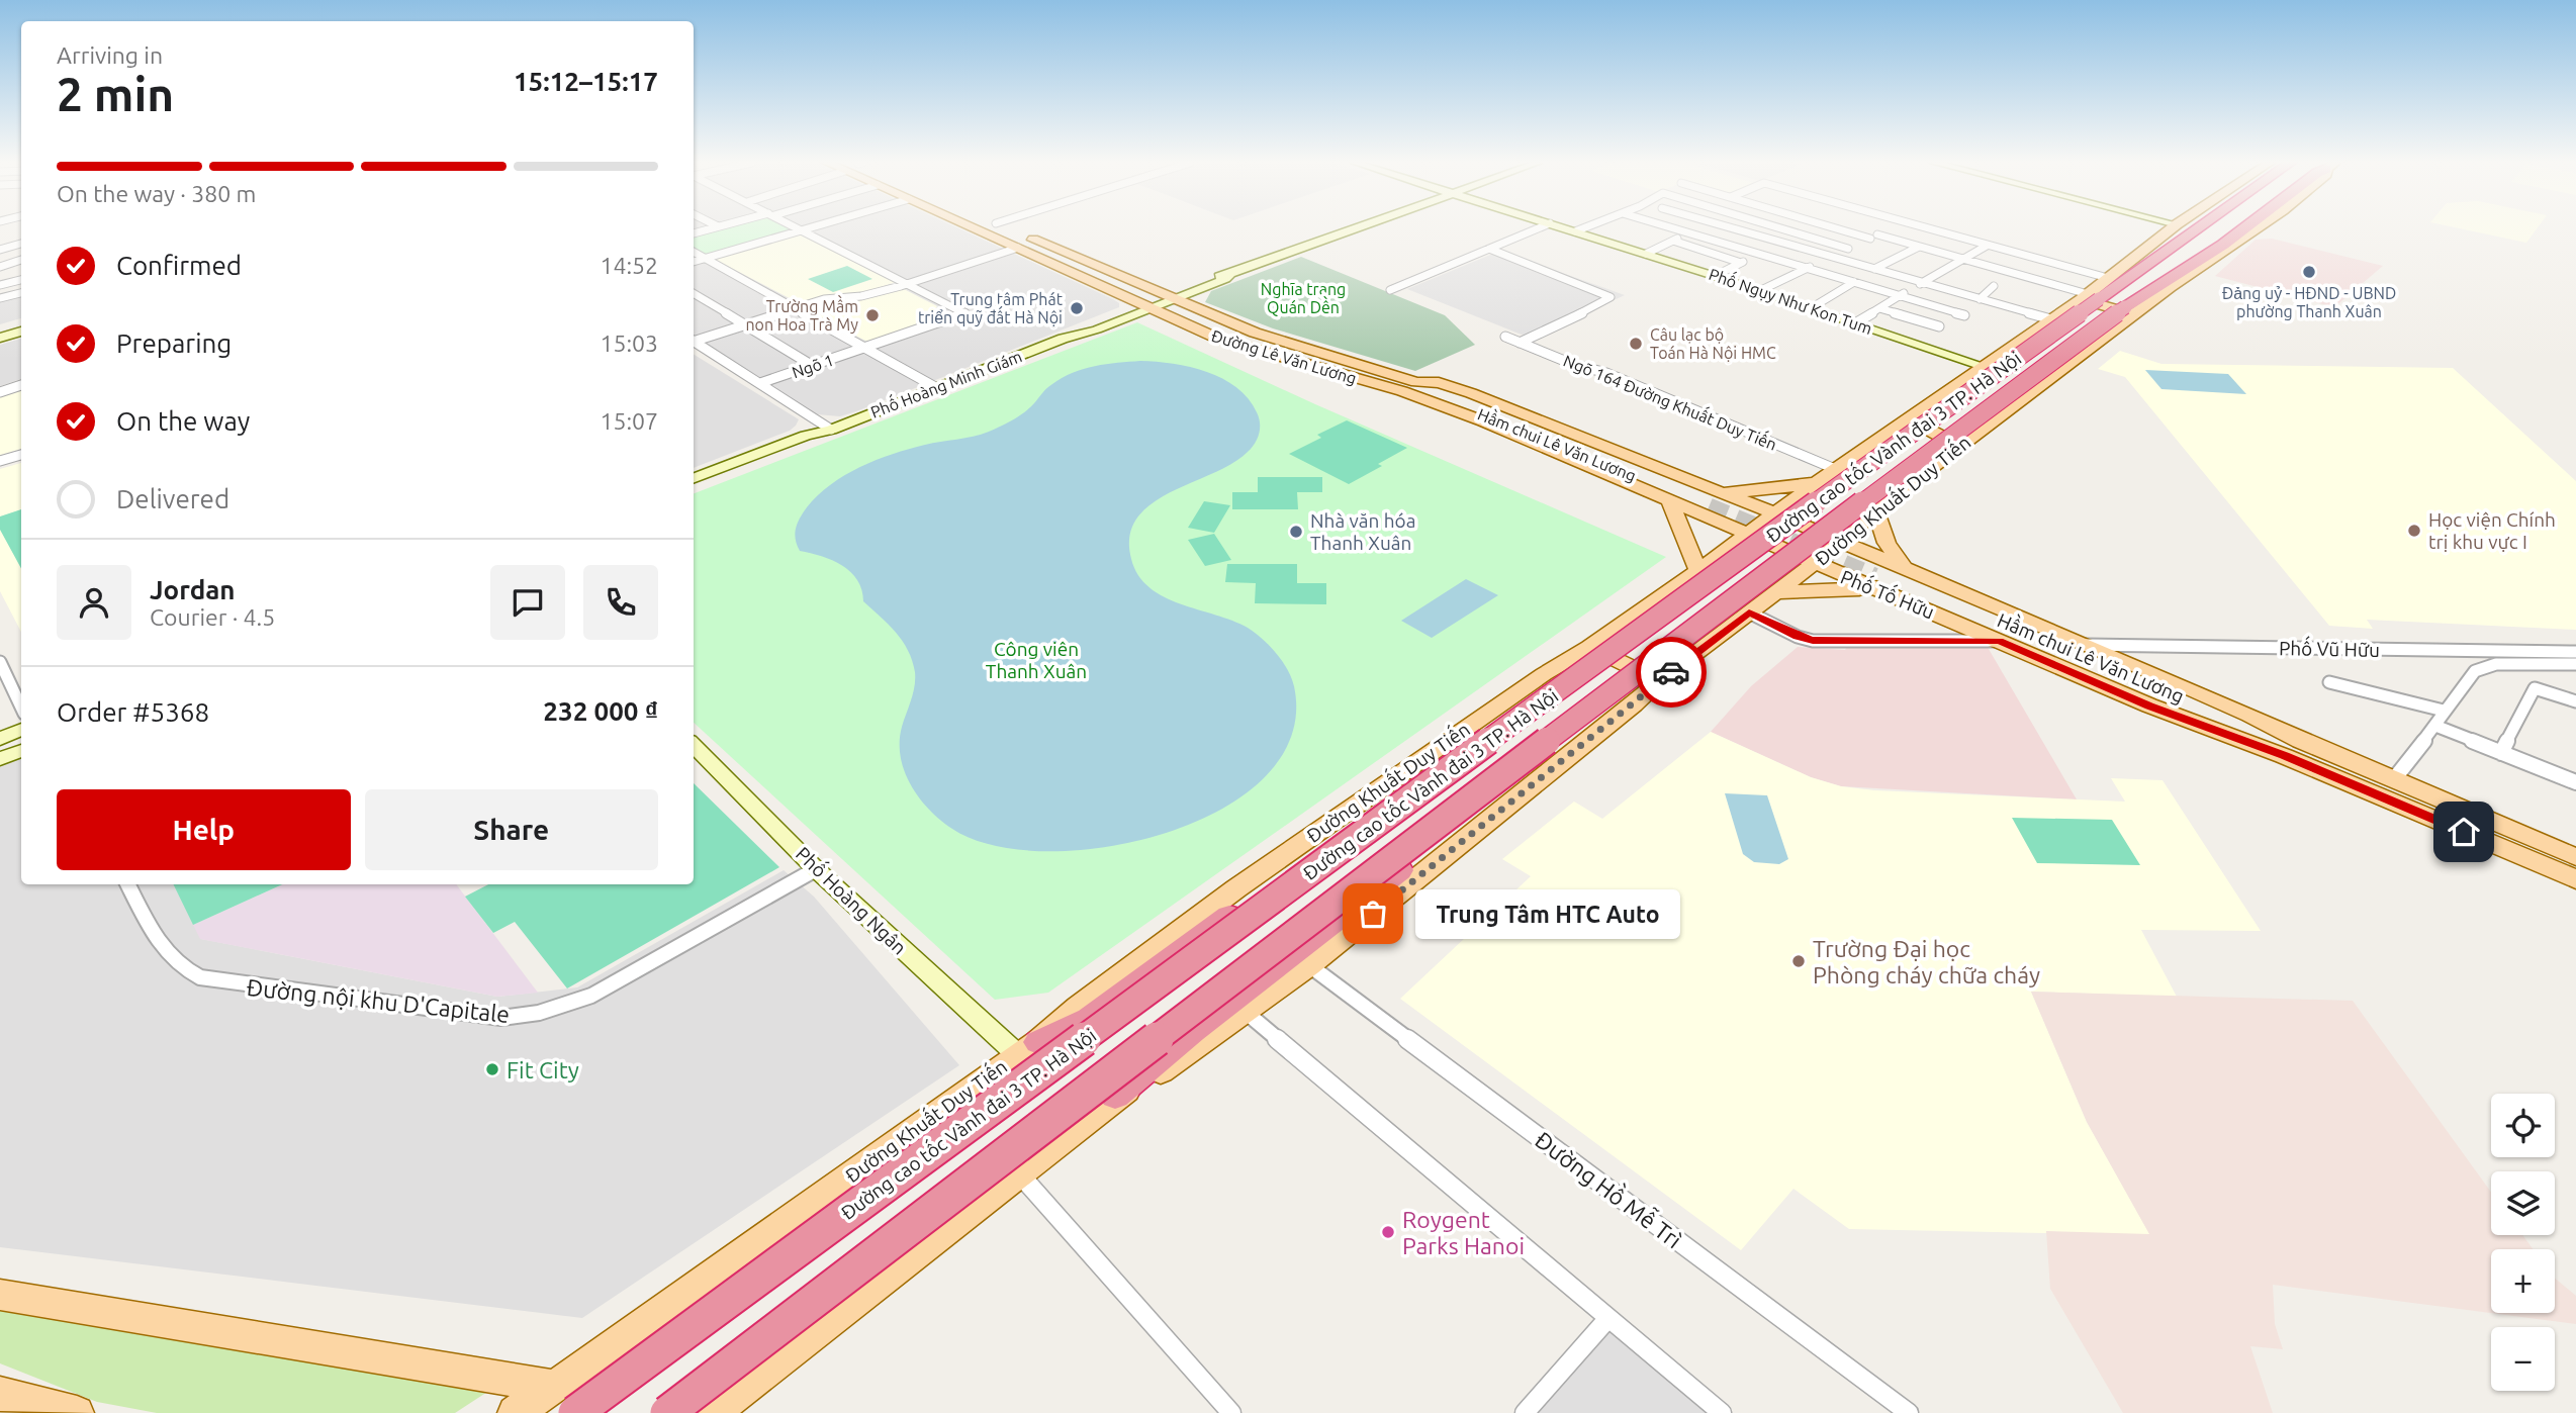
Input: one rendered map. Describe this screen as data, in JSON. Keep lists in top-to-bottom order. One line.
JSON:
{"streets":{"highway":["Đường cao tốc Vành đai 3 TP. Hà Nội"],"main road":["Đường Lê Văn Lương","Hầm chui Lê Văn Lương","Đường Khuất Duy Tiến","Phố Tố Hữu"],"street":["Phố Ngụy Như Kon Tum","Ngõ 1","Phố Hoàng Minh Giám","Ngõ 164 Đường Khuất Duy Tiến","Phố Vũ Hữu","Phố Hoàng Ngân","Đường nội khu D'Capitale","Đường Hồ Mễ Trì"]},"crossings":[["Phố Ngụy Như Kon Tum","Đường Khuất Duy Tiến"],["Đường Lê Văn Lương","Phố Hoàng Minh Giám"],["Đường Lê Văn Lương","Hầm chui Lê Văn Lương"],["Đường Lê Văn Lương","Đường Khuất Duy Tiến"],["Đường Lê Văn Lương","Phố Tố Hữu"],["Ngõ 164 Đường Khuất Duy Tiến","Đường Khuất Duy Tiến"],["Hầm chui Lê Văn Lương","Phố Tố Hữu"],["Đường cao tốc Vành đai 3 TP. Hà Nội","Đường Khuất Duy Tiến"],["Đường cao tốc Vành đai 3 TP. Hà Nội","Phố Tố Hữu"],["Đường Khuất Duy Tiến","Phố Tố Hữu"],["Đường Khuất Duy Tiến","Phố Hoàng Ngân"],["Đường Khuất Duy Tiến","Đường Hồ Mễ Trì"],["Phố Tố Hữu","Phố Vũ Hữu"],["Phố Hoàng Ngân","Đường nội khu D'Capitale"]],"parks":["Nghĩa trang Quán Dền","Công viên Thanh Xuân"],"places":["Đảng uỷ - HĐND - UBND phường Thanh Xuân","Trung tâm Phát triển quỹ đất Hà Nội","Trường Mầm non Hoa Trà My","Câu lạc bộ Toán Hà Nội HMC","Học viện Chính trị khu vực I","Nhà văn hóa Thanh Xuân","Trung Tâm HTC Auto","Trường Đại học Phòng cháy chữa cháy","Fit City","Roygent Parks Hanoi"],"page":{"heading":["2 min","Arriving in","15:12–15:17"],"panel":["Jordan","Courier · 4.5","Order #5368","232 000 ₫"],"bar":"On the way · 380 m","list":[["Confirmed","14:52"],["Preparing","15:03"],["On the way","15:07"],"Delivered"],"buttons":["Help","Share"],"bubble":"Trung Tâm HTC Auto","map_buttons":["+","−"]}}
